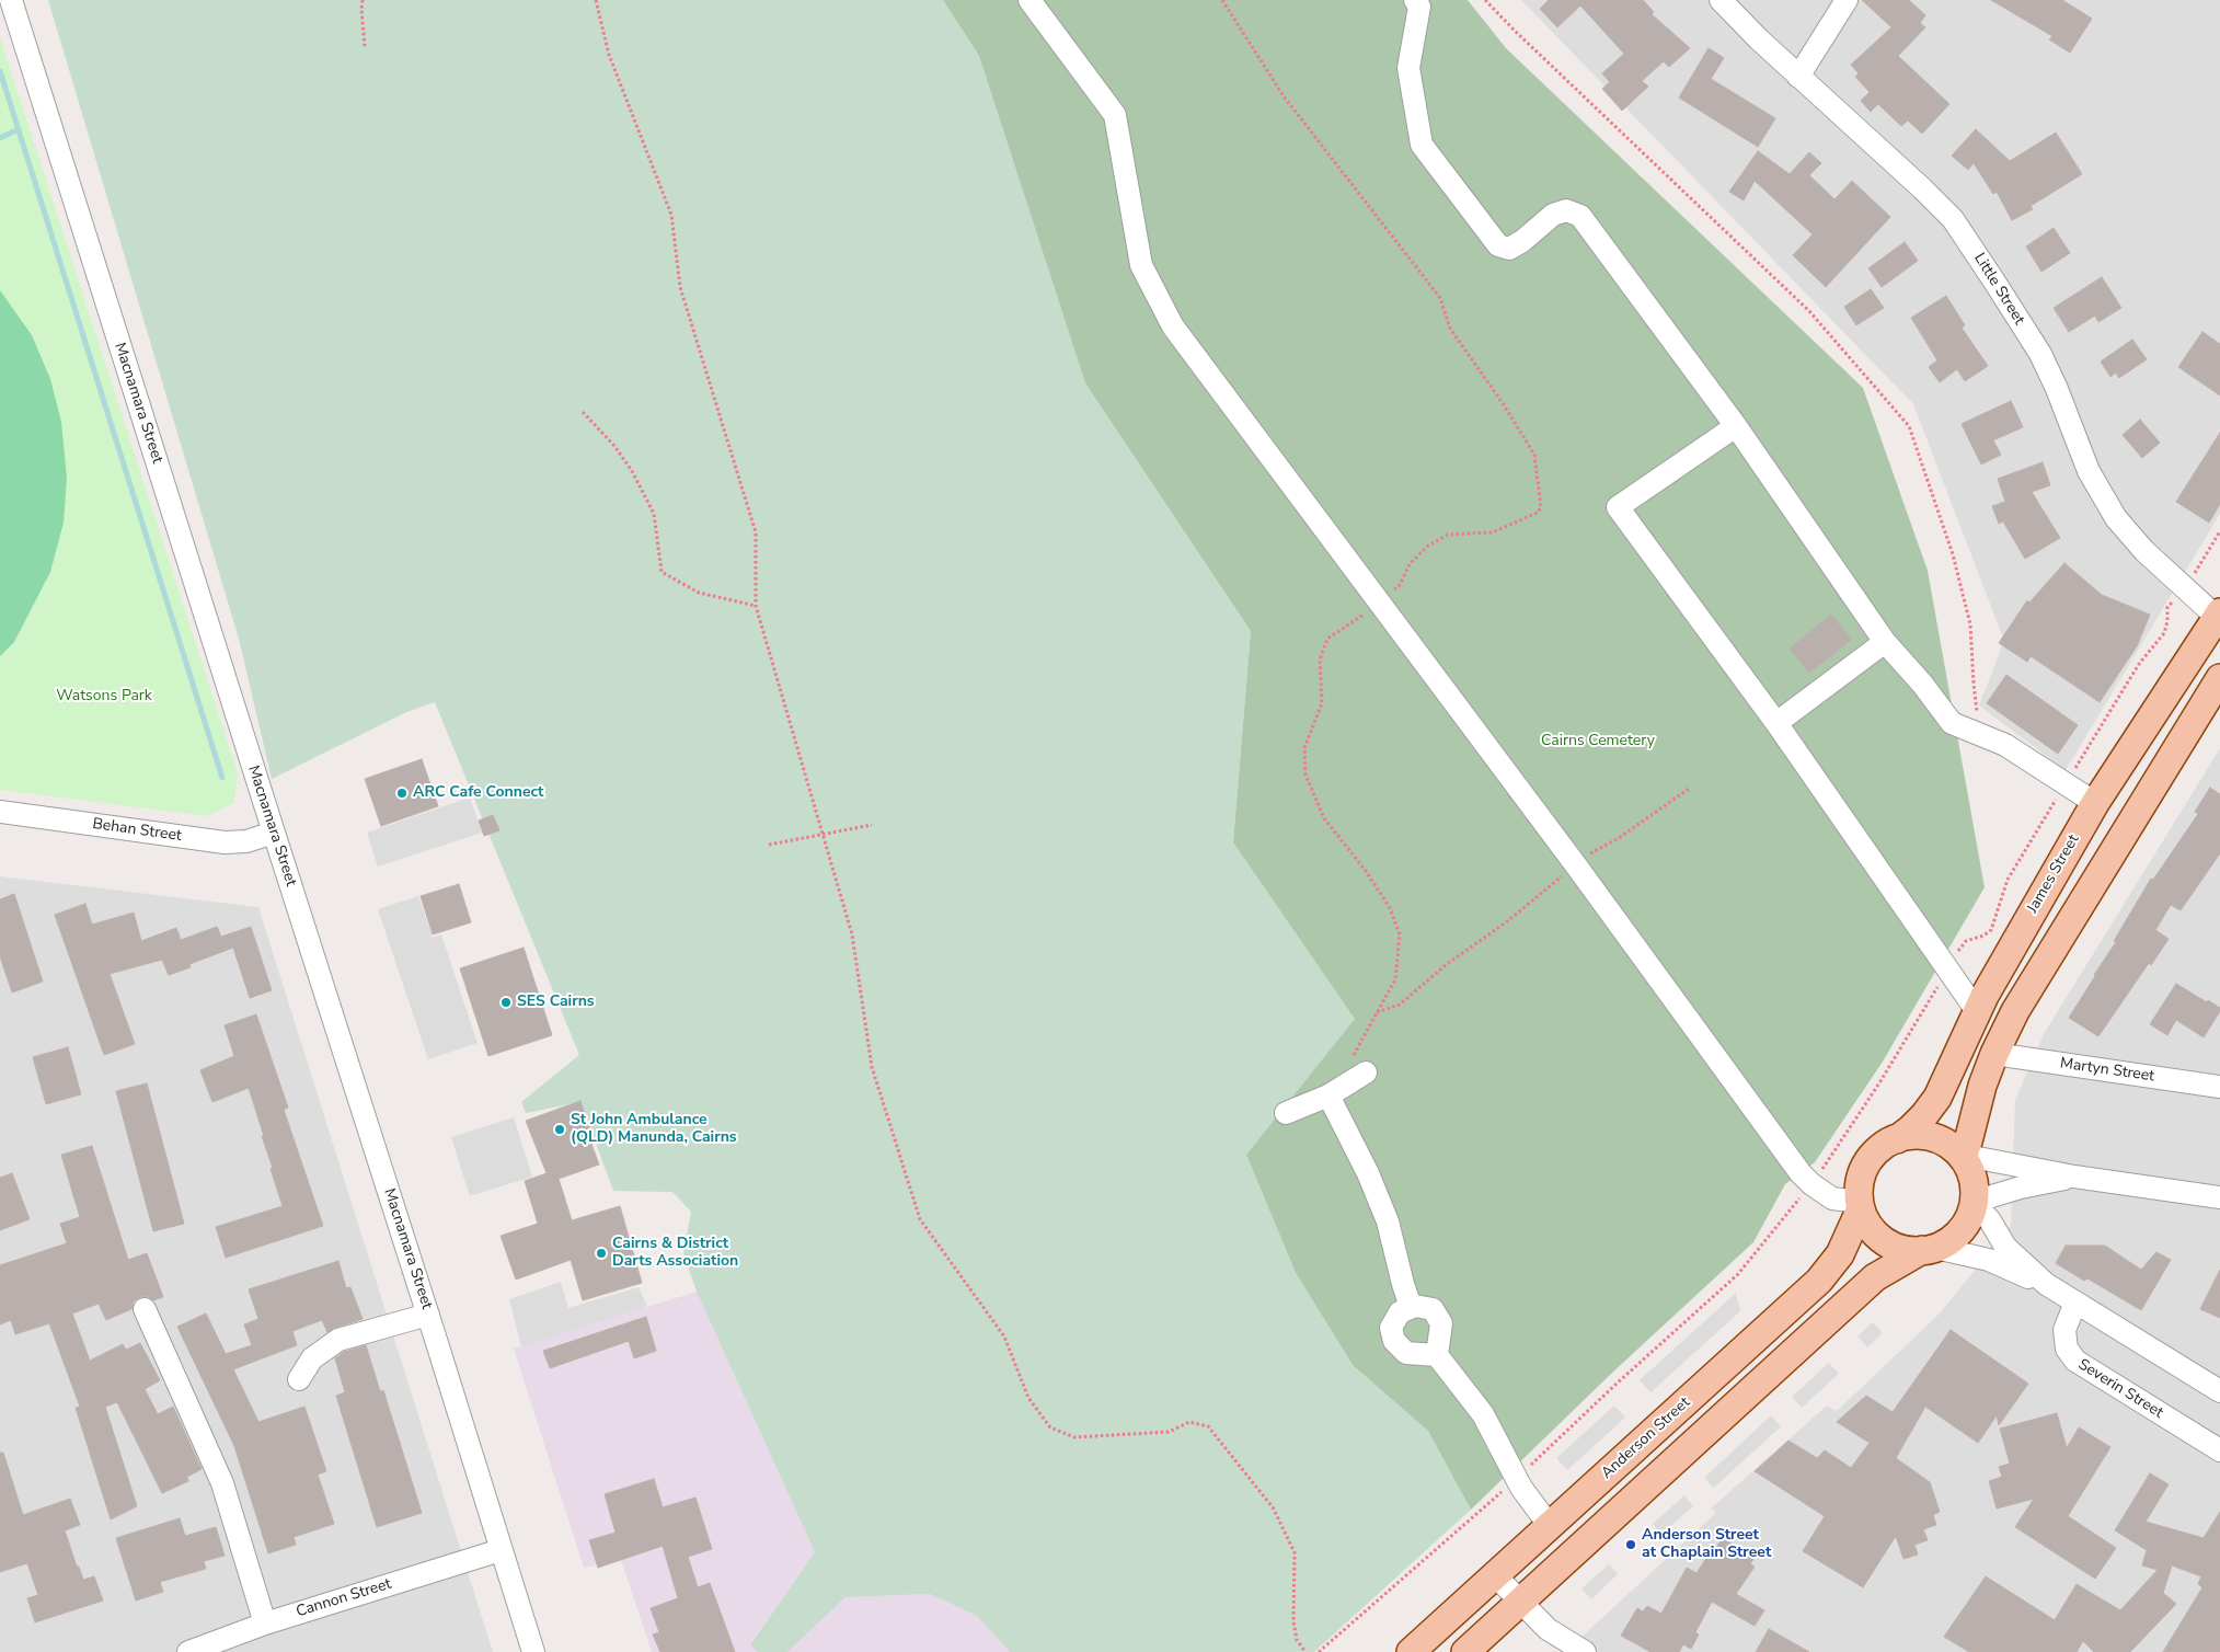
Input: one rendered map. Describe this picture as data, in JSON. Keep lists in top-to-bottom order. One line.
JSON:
{"streets":{"main road":["James Street","Anderson Street"],"street":["Little Street","Macnamara Street","Behan Street","Martyn Street","Severin Street","Cannon Street"]},"crossings":[["Little Street","James Street"],["Macnamara Street","Behan Street"],["Macnamara Street","Cannon Street"],["James Street","Anderson Street"]],"parks":["Watsons Park","Cairns Cemetery"],"places":["ARC Cafe Connect","SES Cairns","St John Ambulance (QLD) Manunda, Cairns","Cairns & District Darts Association","Anderson Street at Chaplain Street"]}
